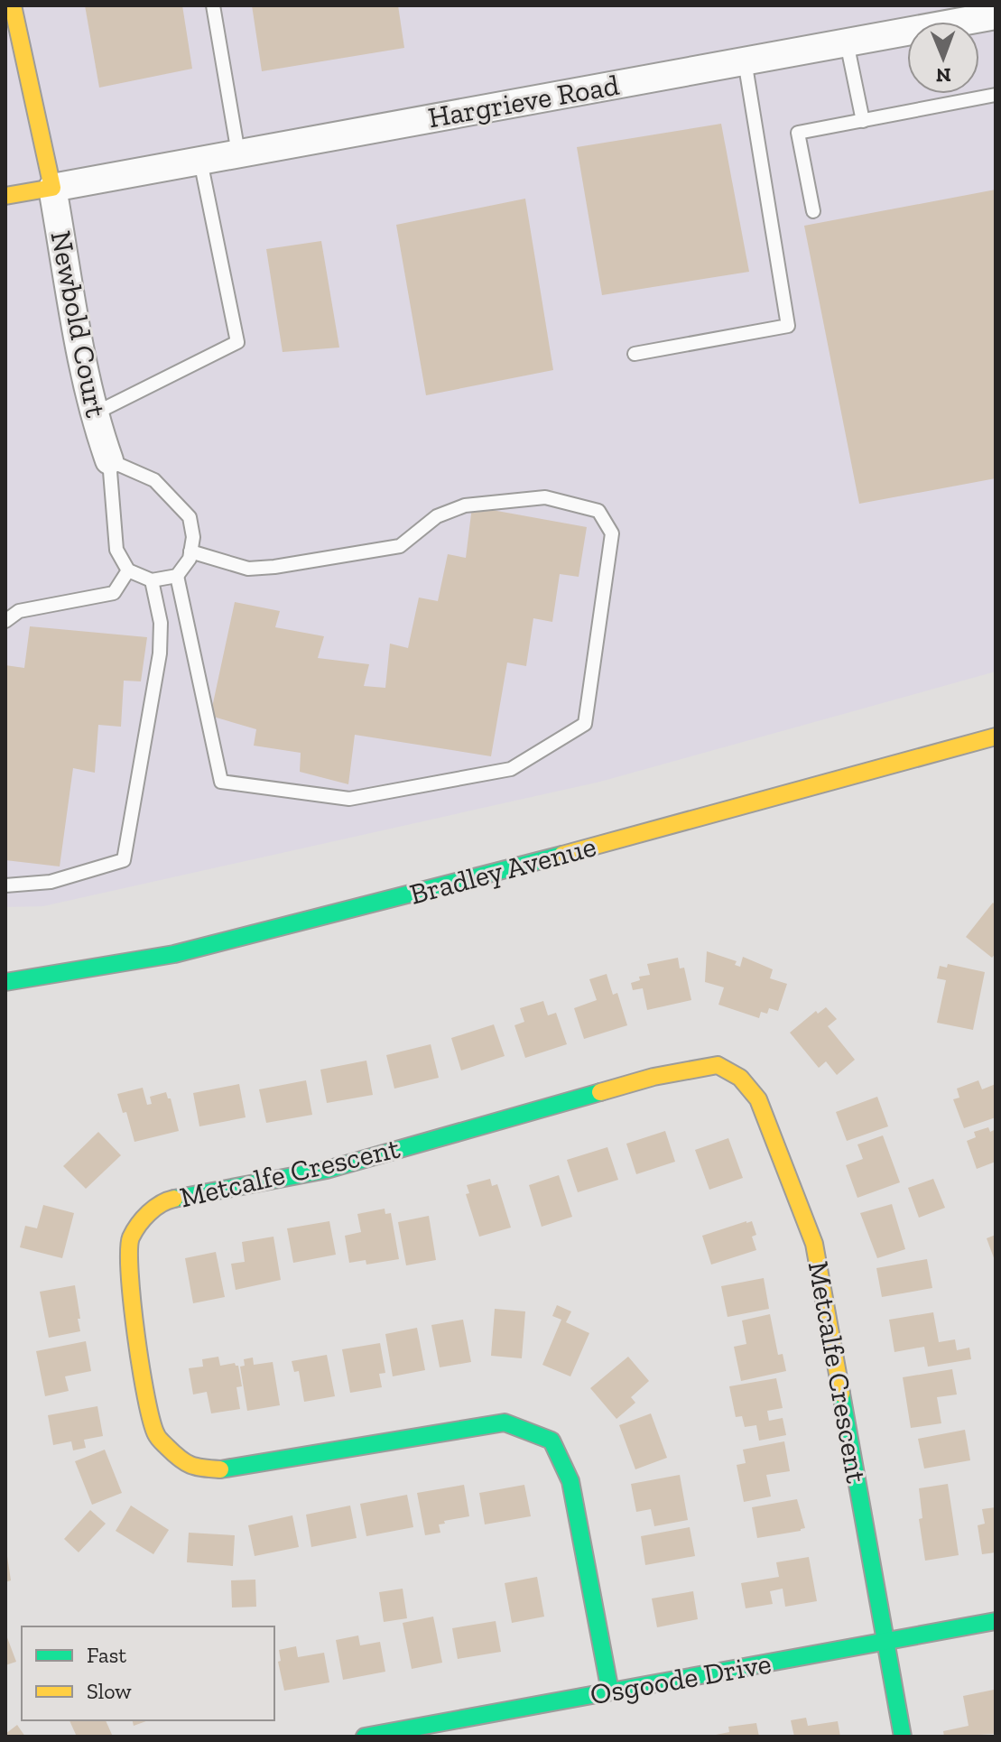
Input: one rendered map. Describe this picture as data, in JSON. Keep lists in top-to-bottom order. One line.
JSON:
{"streets":{"street":["Hargrieve Road","Newbold Court","Bradley Avenue","Metcalfe Crescent","Osgoode Drive"]},"crossings":[["Hargrieve Road","Newbold Court"],["Metcalfe Crescent","Osgoode Drive"]],"legend":["Fast","Slow"],"north":"bottom"}
